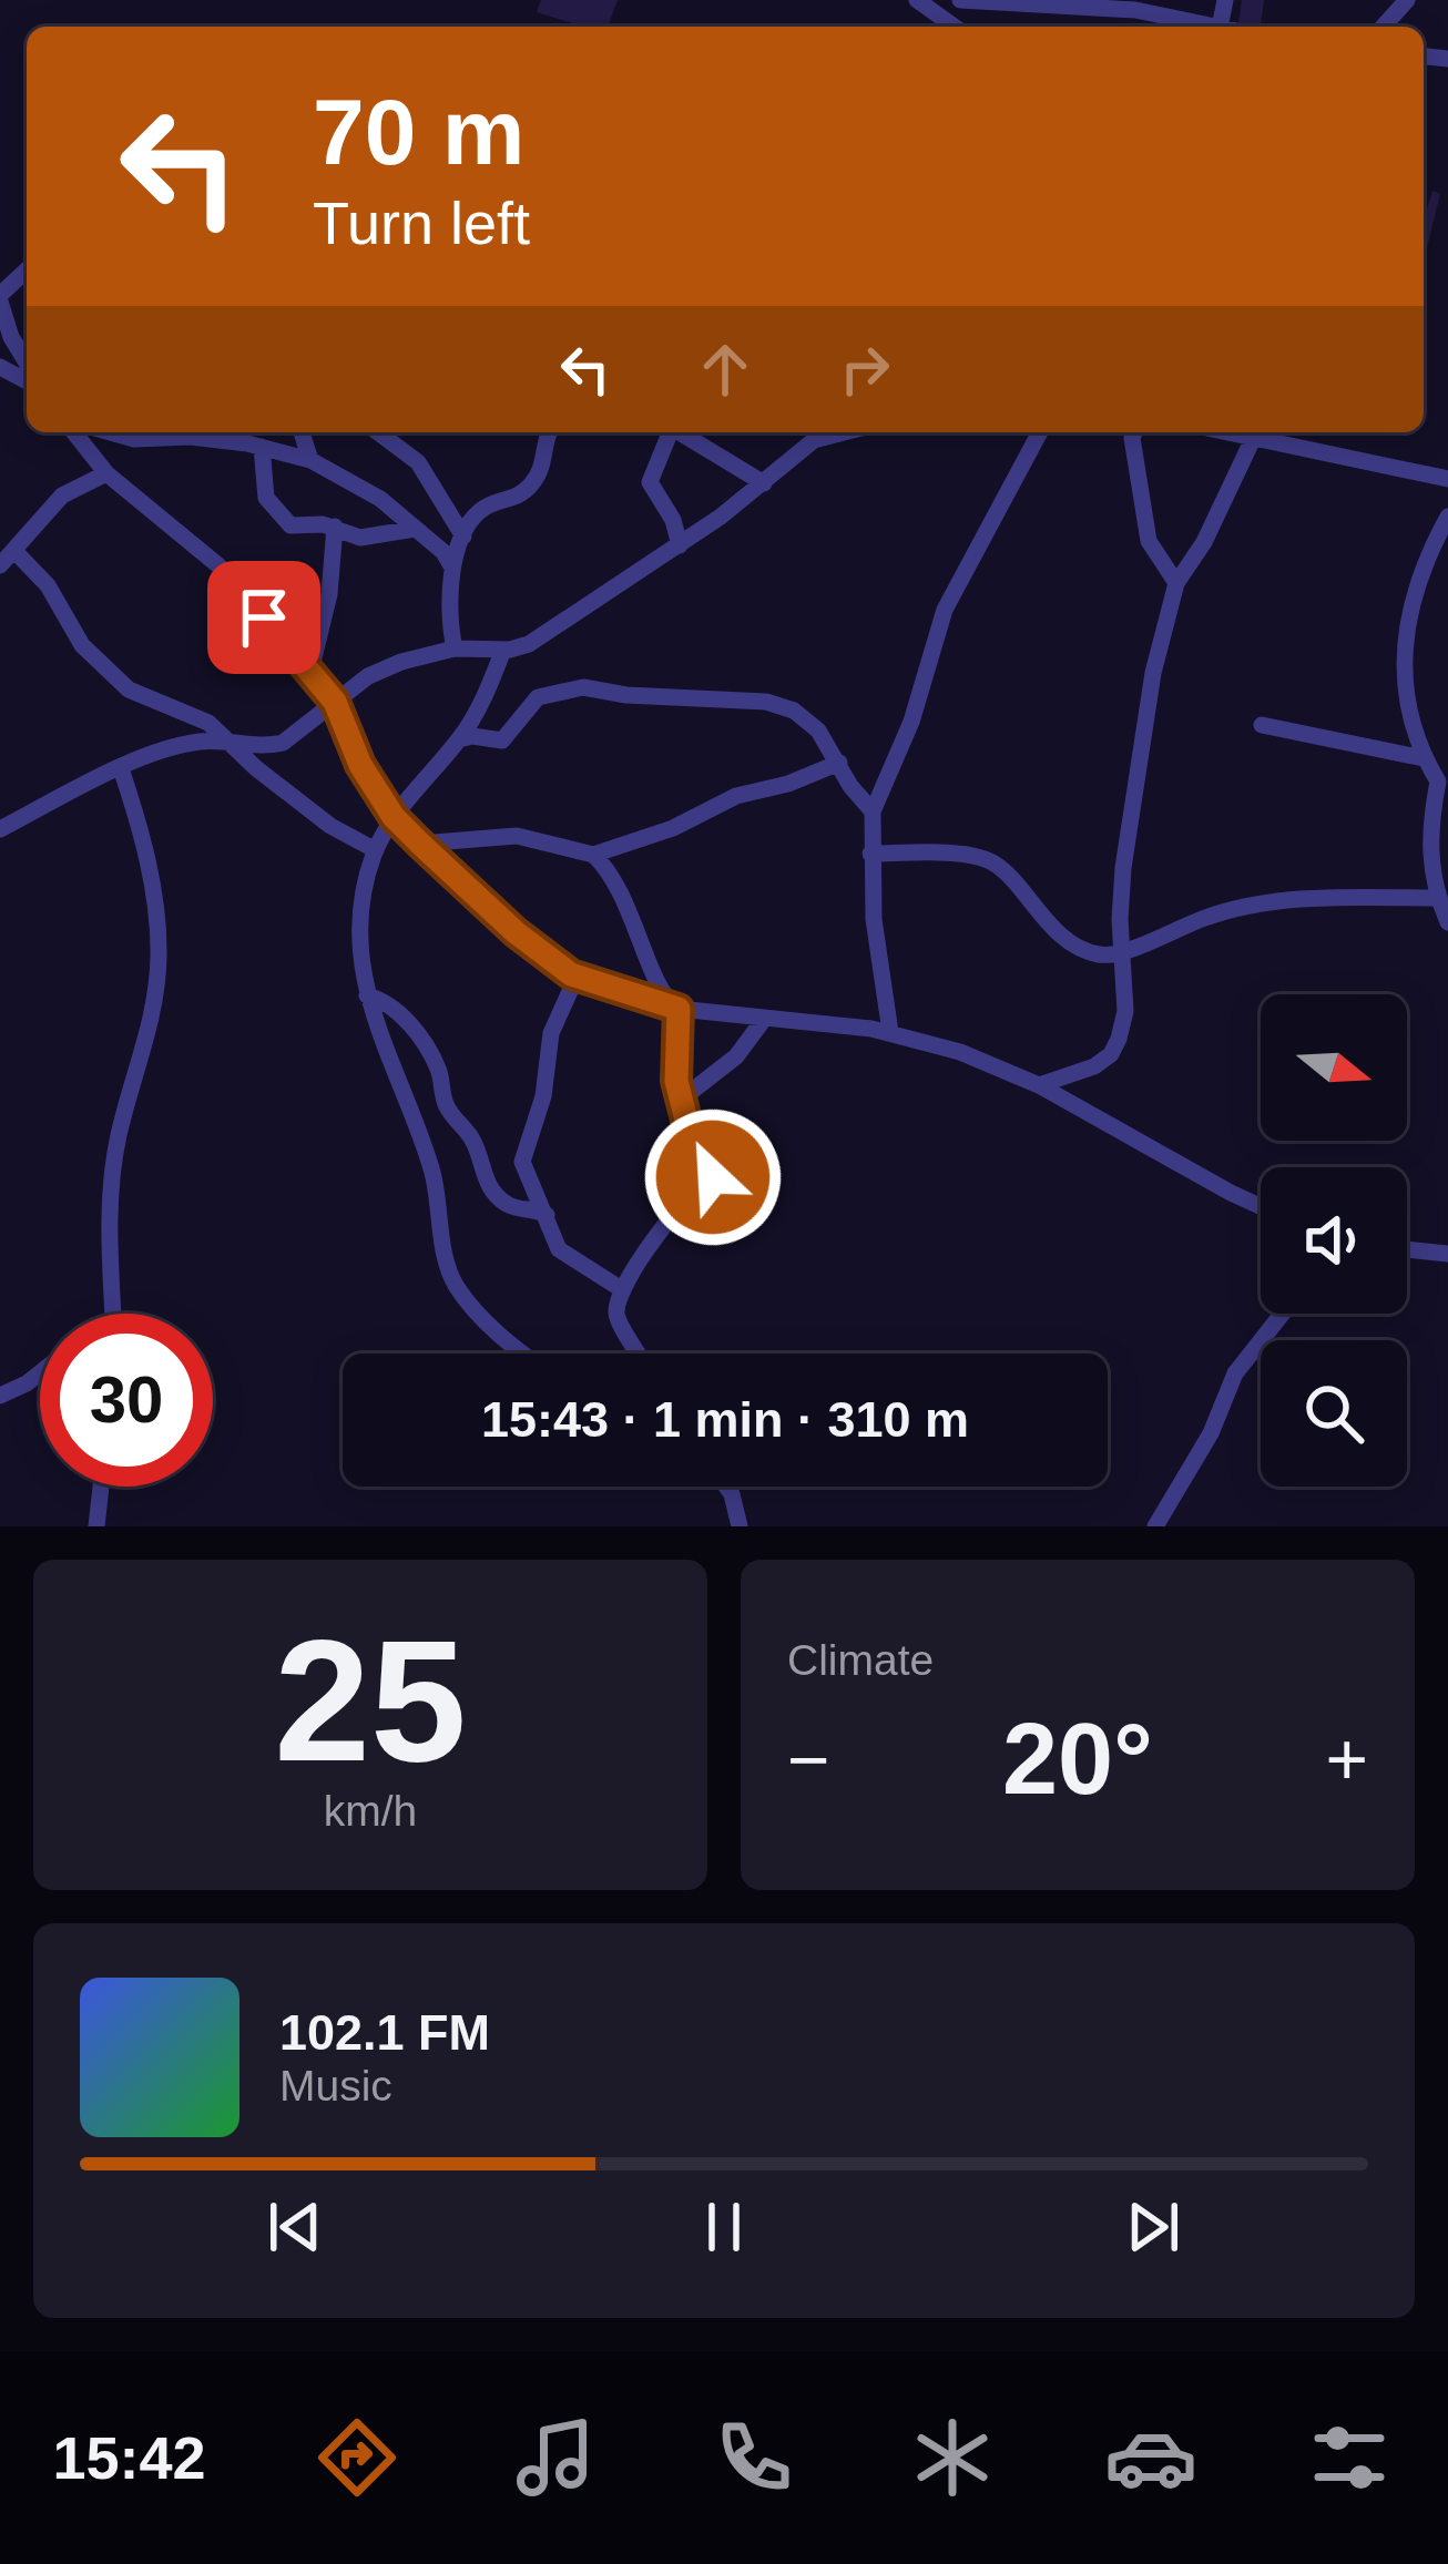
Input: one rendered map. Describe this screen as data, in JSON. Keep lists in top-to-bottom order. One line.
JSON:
{"north":"right","page":{"turn":["70 m","Turn left"],"limit":"30","trip":"15:43 · 1 min · 310 m","tile":[["25","km/h"],"Climate"],"heat":["−","20°","+"],"song":["102.1 FM","Music"],"tabs":"15:42"}}
